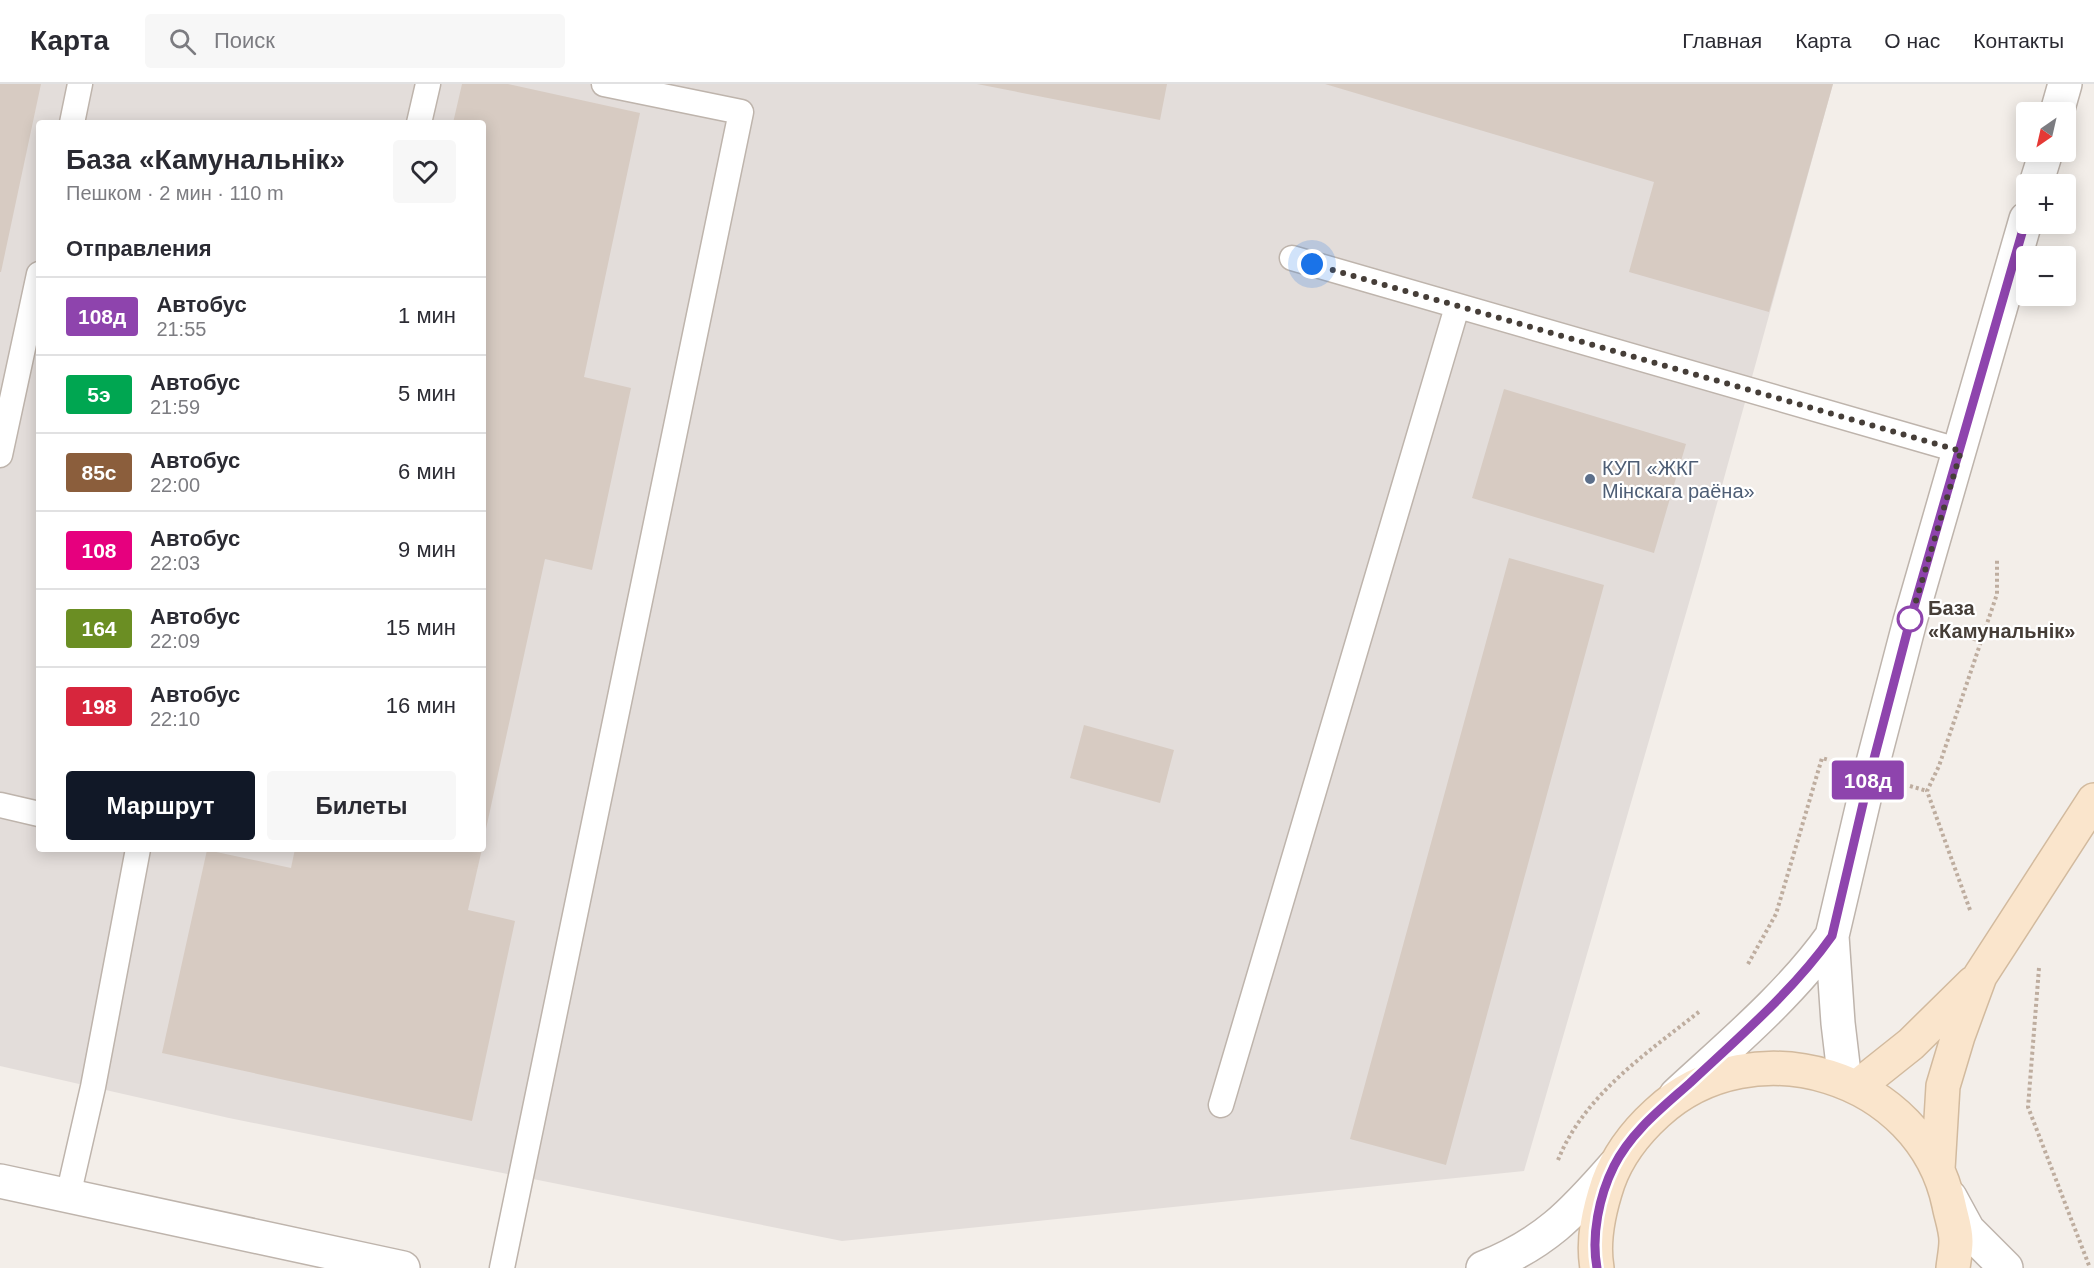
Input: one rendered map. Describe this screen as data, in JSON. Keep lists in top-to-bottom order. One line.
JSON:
{"places":["КУП «ЖКГ Мінскага раёна»","База «Камунальнік»"],"lines":["bus line 108д"],"north":"bottom left","page":{"header":"Карта","search":"Поиск","nav":["Главная","Карта","О нас","Контакты"],"on_map":"108д","map_buttons":["+","−"],"heading":[["База «Камунальнік»","Пешком · 2 мин · 110 m"],"Отправления"],"list":[{"mark":"108д","name":"Автобус","note":"21:55","value":"1 мин"},{"mark":"5э","name":"Автобус","note":"21:59","value":"5 мин"},{"mark":"85с","name":"Автобус","note":"22:00","value":"6 мин"},{"mark":"108","name":"Автобус","note":"22:03","value":"9 мин"},{"mark":"164","name":"Автобус","note":"22:09","value":"15 мин"},{"mark":"198","name":"Автобус","note":"22:10","value":"16 мин"}],"buttons":["Маршрут","Билеты"]}}
